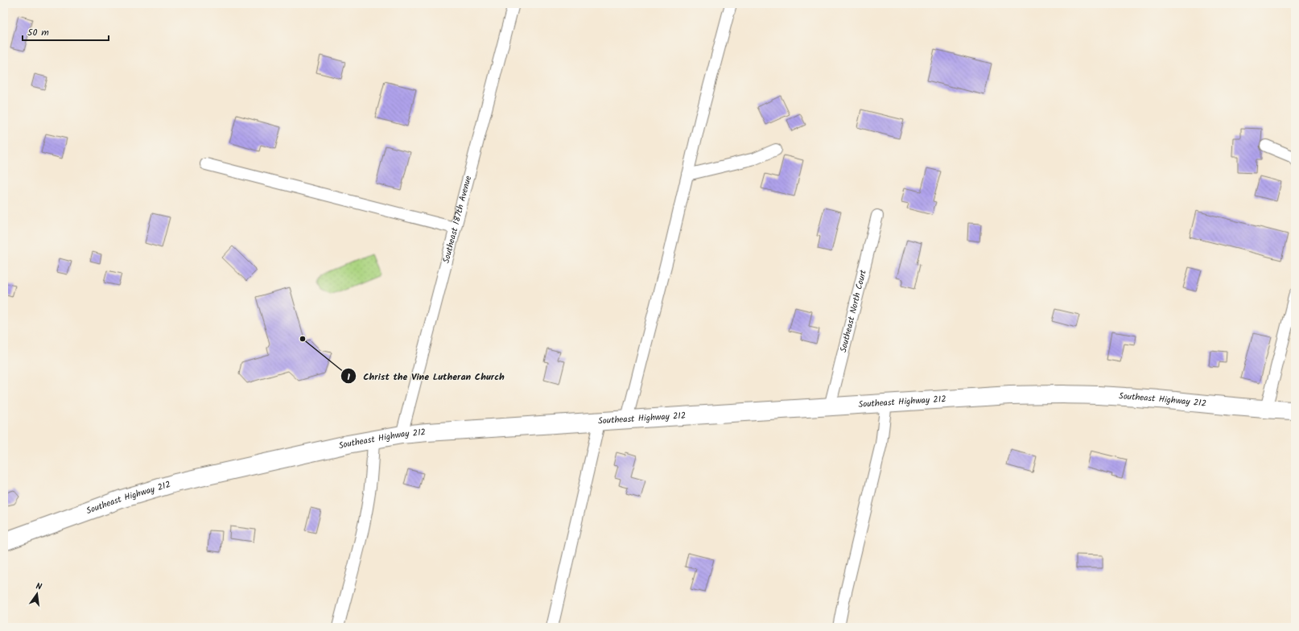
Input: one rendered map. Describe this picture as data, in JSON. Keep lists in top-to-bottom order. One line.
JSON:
{"streets":{"highway":["Southeast Highway 212"],"street":["Southeast 187th Avenue","Southeast North Court"]},"crossings":[["Southeast 187th Avenue","Southeast Highway 212"],["Southeast North Court","Southeast Highway 212"]],"places":["Christ the Vine Lutheran Church"],"scale_bar":"50 m","north":"top"}
